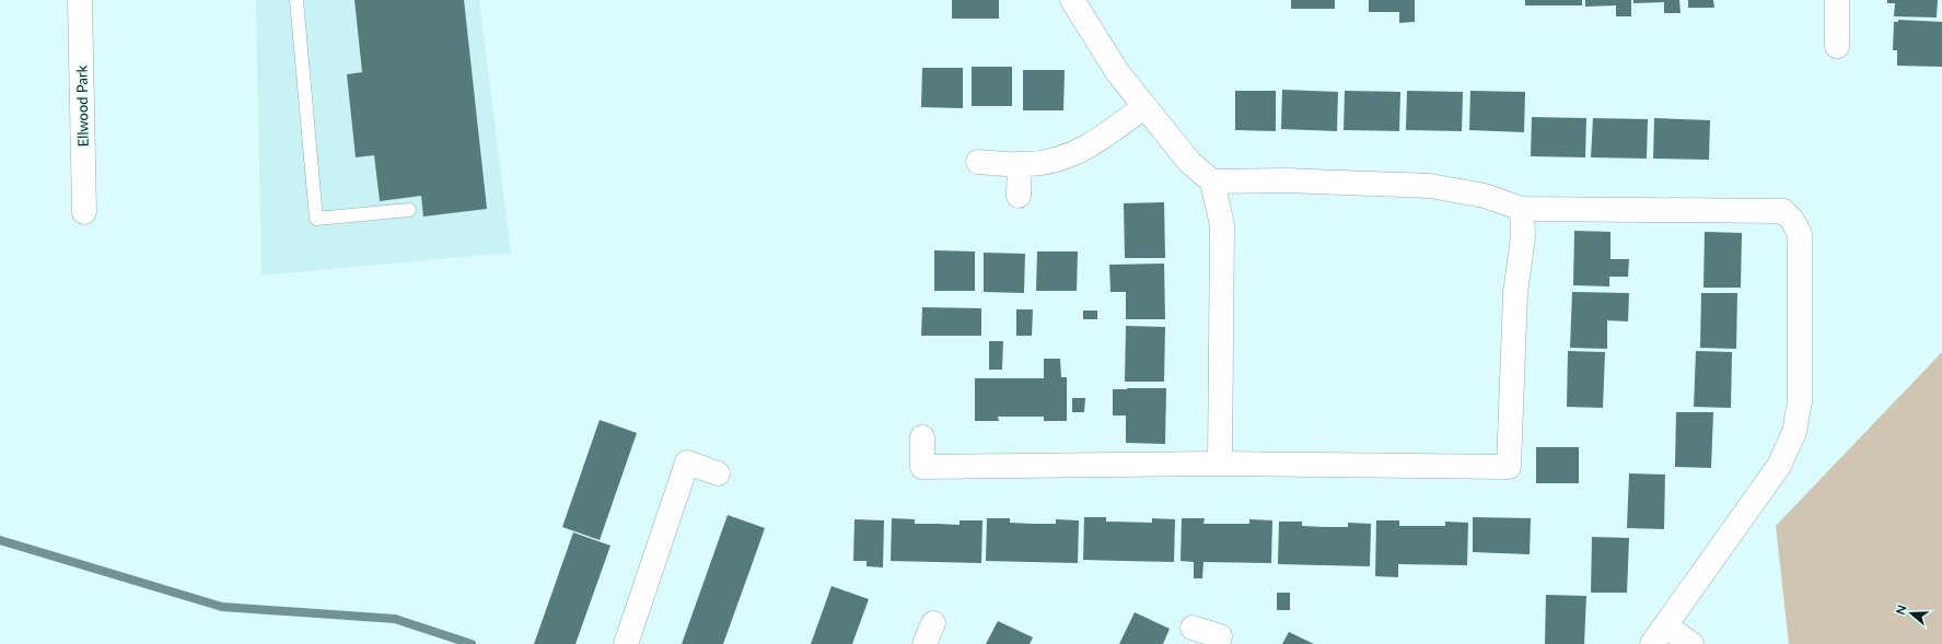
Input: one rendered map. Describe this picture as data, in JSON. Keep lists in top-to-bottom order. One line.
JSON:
{"streets":{"street":["Ellwood Park"]},"north":"left"}
